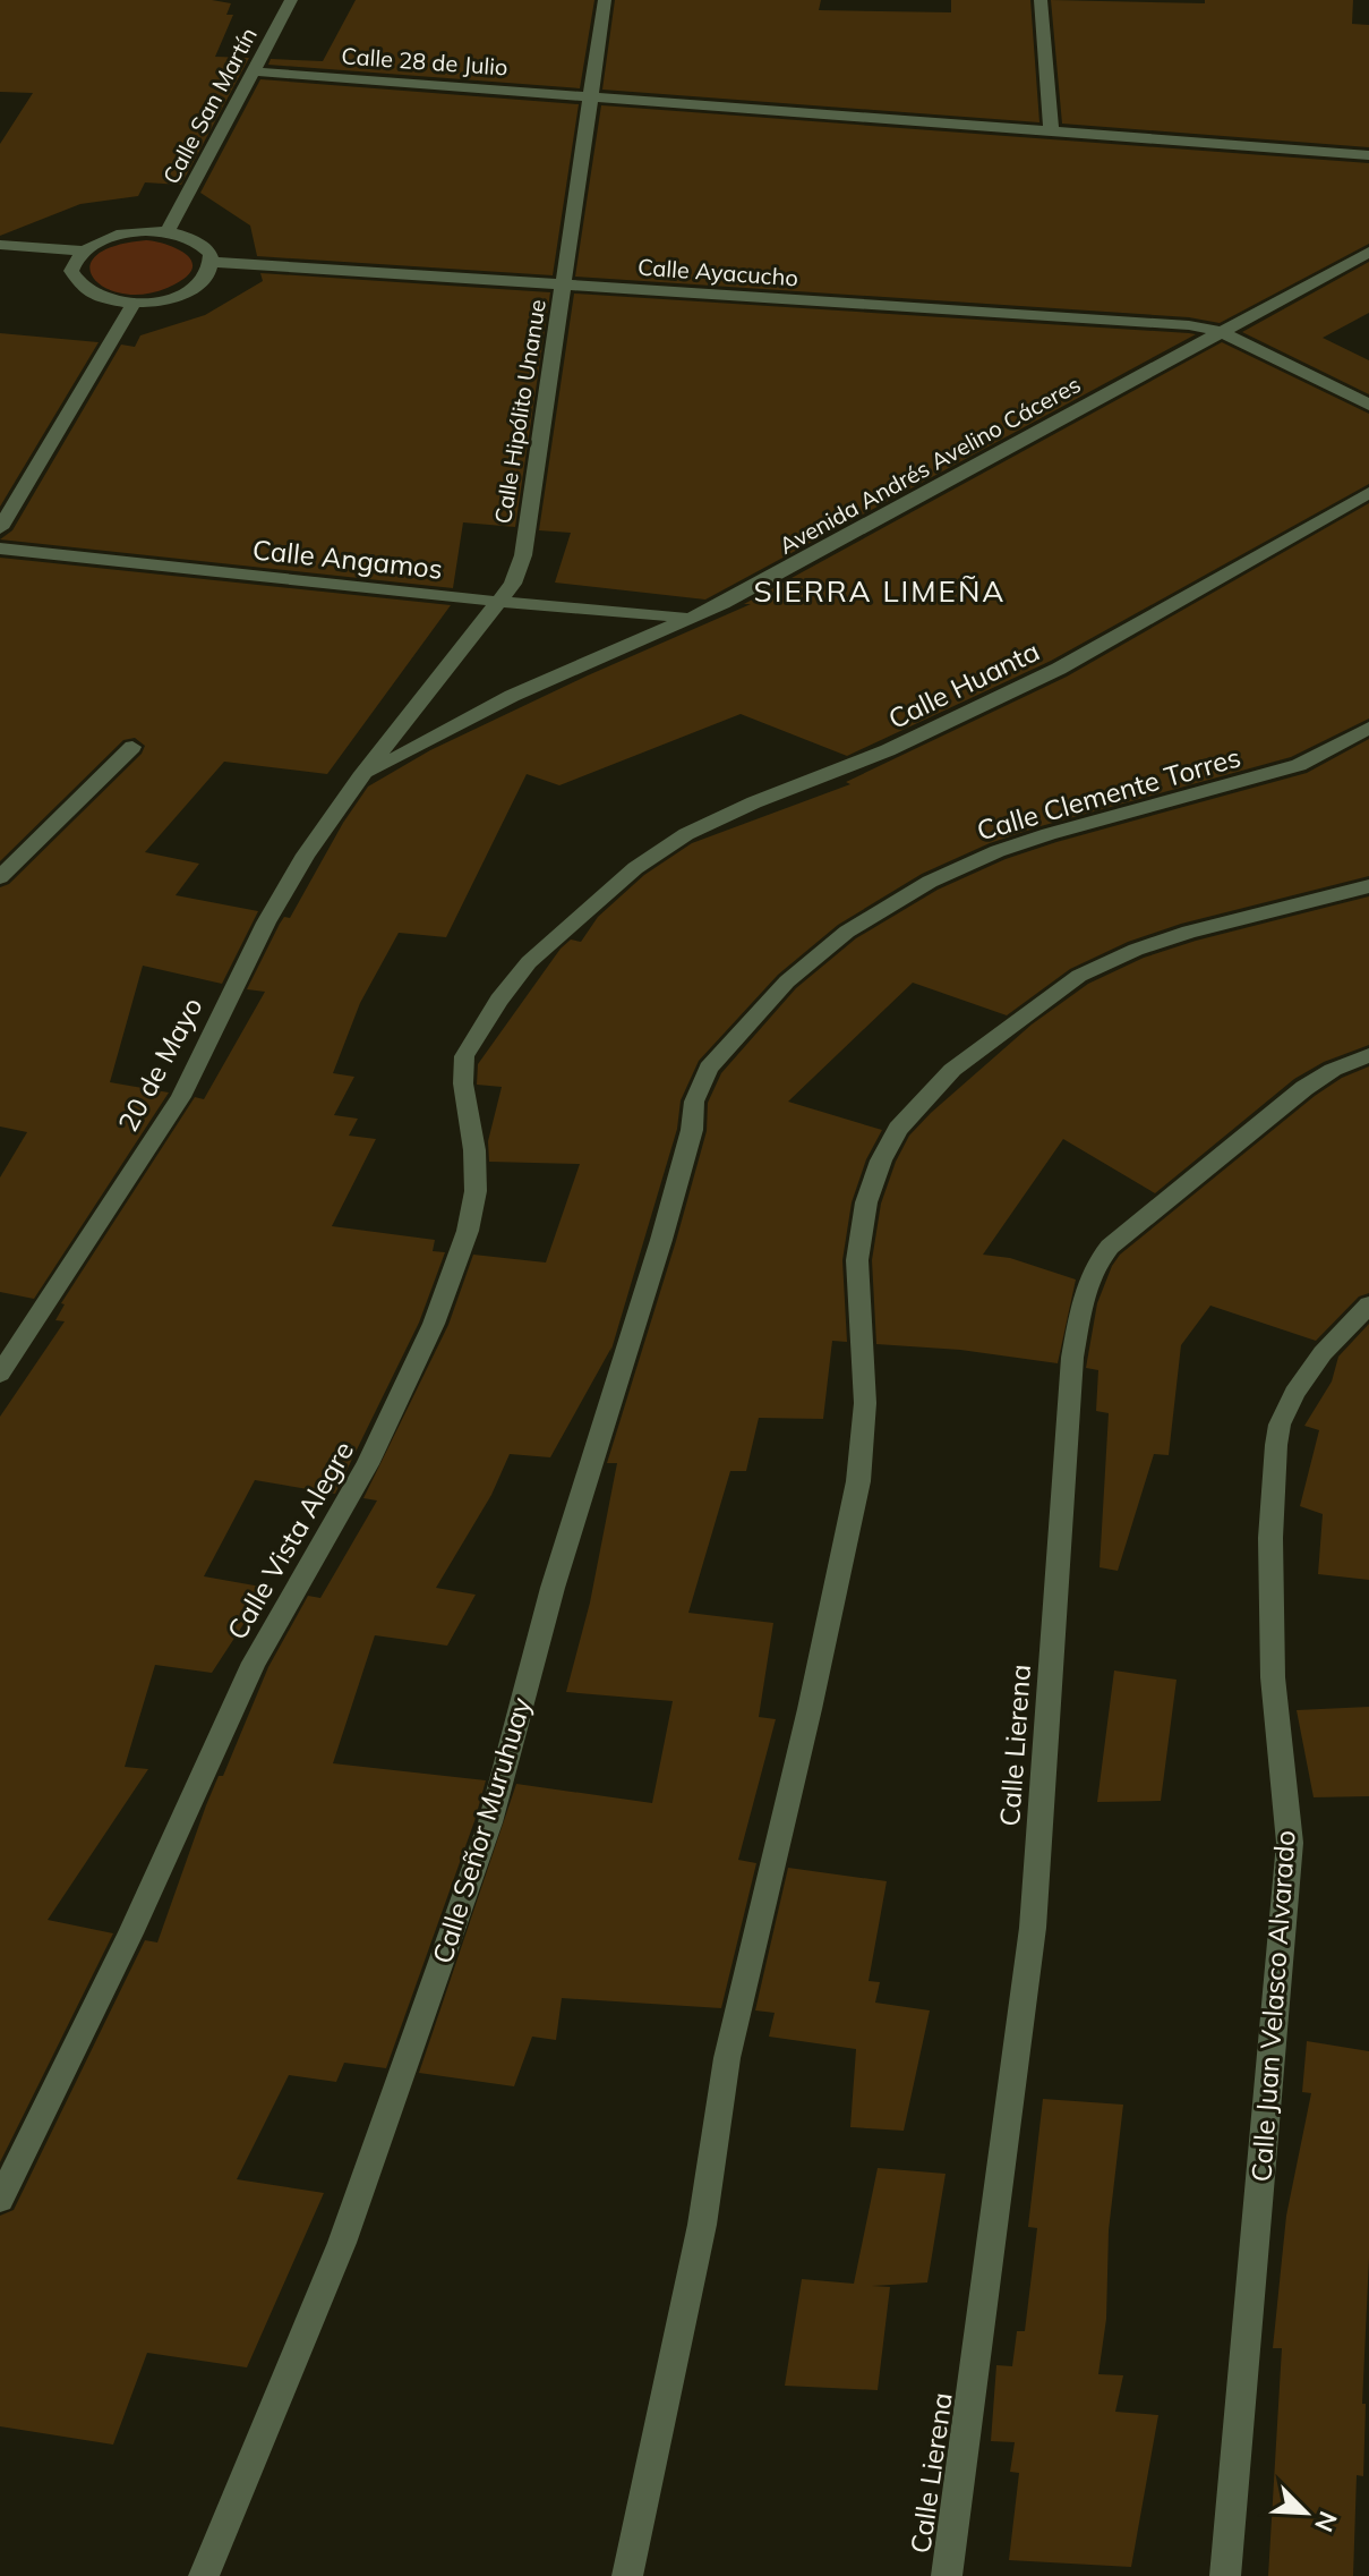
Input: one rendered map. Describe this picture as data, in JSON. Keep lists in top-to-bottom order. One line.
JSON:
{"streets":{"street":["Calle 28 de Julio","Calle San Martín","Calle Ayacucho","Calle Hipólito Unanue","Avenida Andrés Avelino Cáceres","Calle Angamos","Calle Huanta","Calle Clemente Torres","20 de Mayo","Calle Vista Alegre","Calle Lierena","Calle Señor Muruhuay","Calle Juan Velasco Alvarado"]},"crossings":[["Calle 28 de Julio","Calle San Martín"],["Calle 28 de Julio","Calle Hipólito Unanue"],["Calle Ayacucho","Calle Hipólito Unanue"],["Calle Ayacucho","Avenida Andrés Avelino Cáceres"],["Calle Hipólito Unanue","Avenida Andrés Avelino Cáceres"],["Calle Hipólito Unanue","Calle Angamos"],["Calle Hipólito Unanue","20 de Mayo"],["Avenida Andrés Avelino Cáceres","Calle Angamos"],["Avenida Andrés Avelino Cáceres","20 de Mayo"],["Calle Huanta","Calle Vista Alegre"],["Calle Clemente Torres","Calle Señor Muruhuay"]],"districts":["SIERRA LIMEÑA"],"north":"bottom right"}
